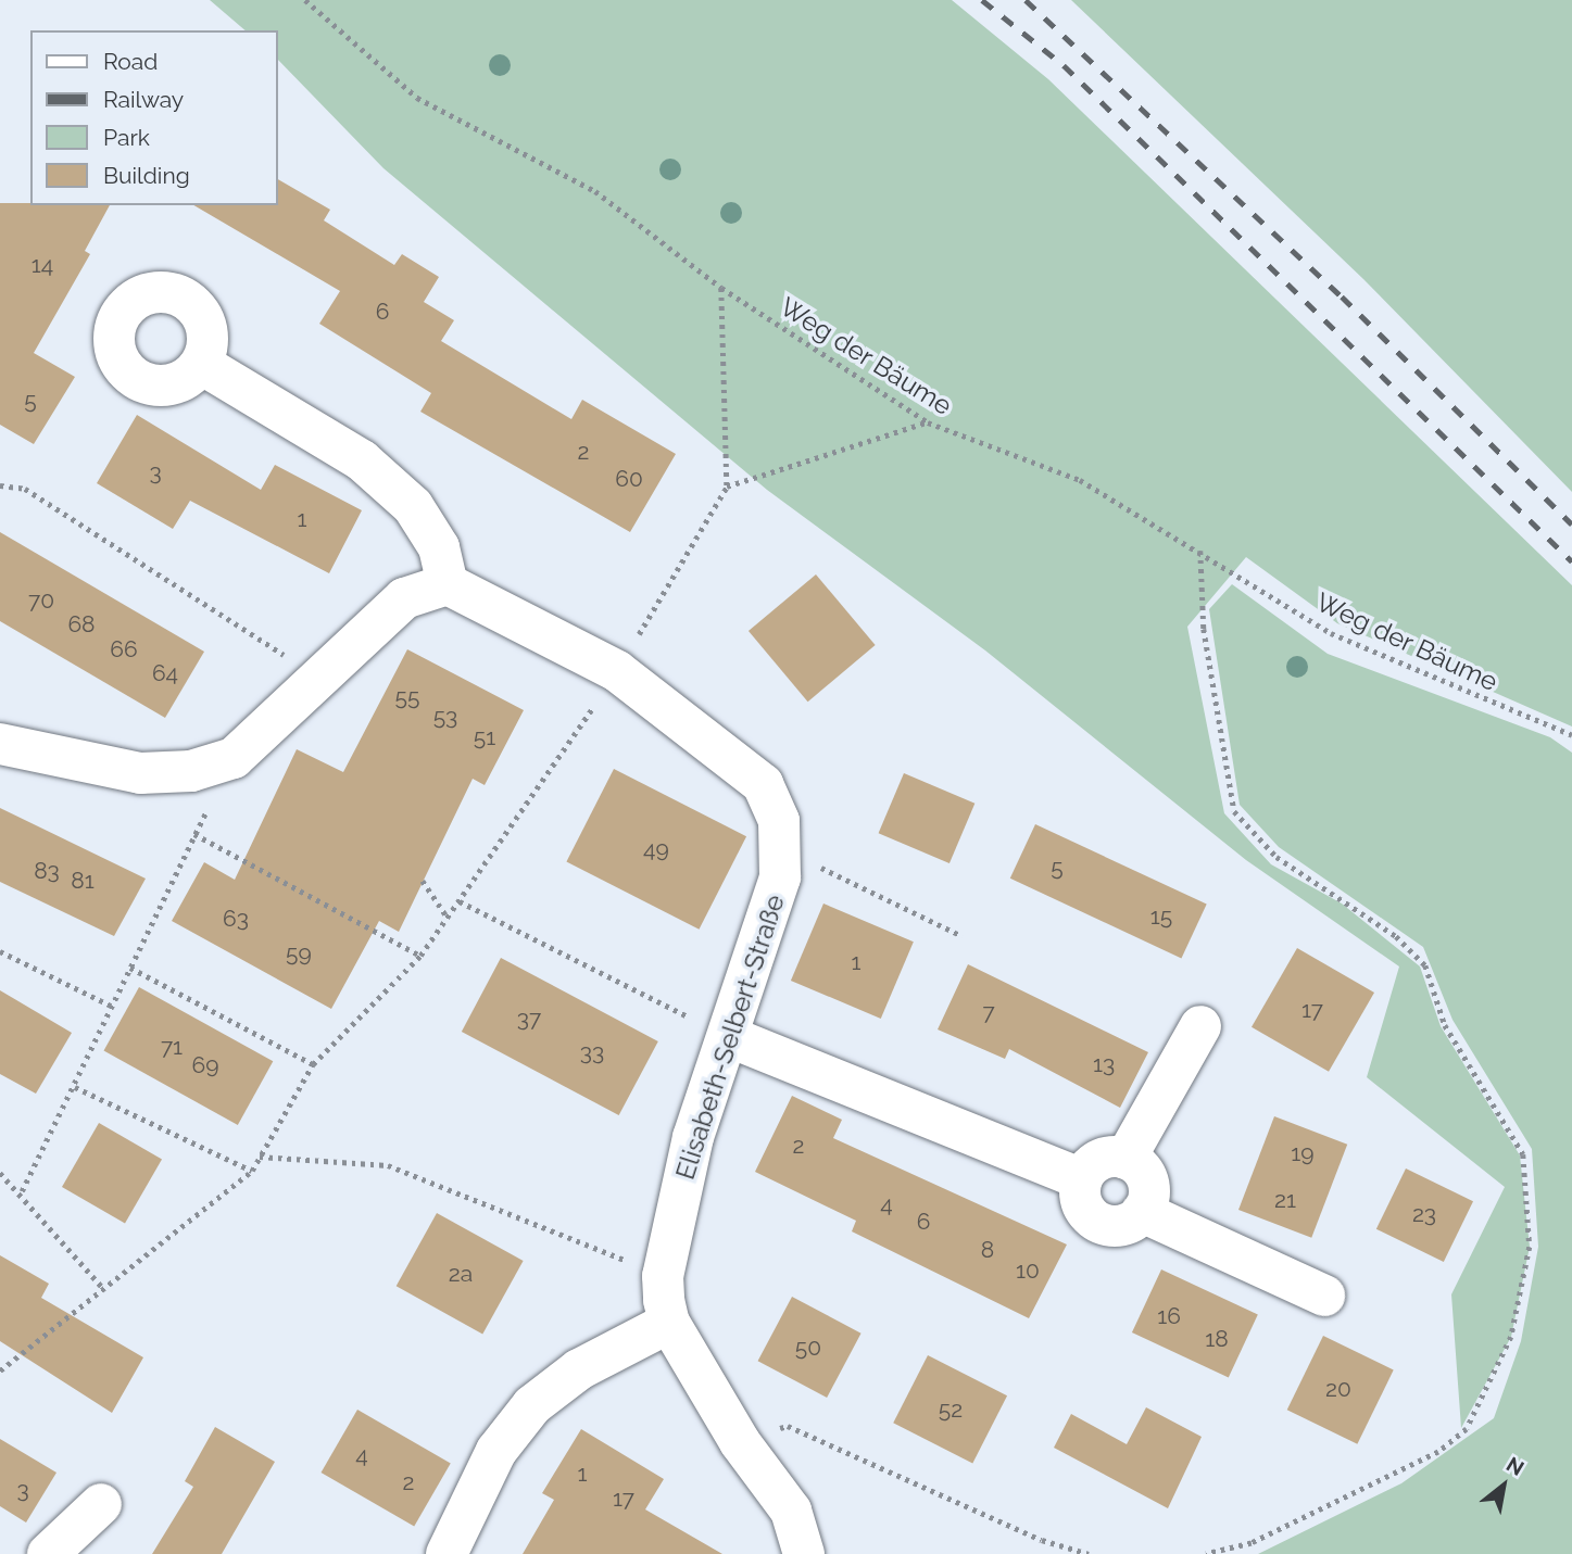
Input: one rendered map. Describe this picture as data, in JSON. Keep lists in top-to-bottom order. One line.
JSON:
{"streets":{"street":["Elisabeth-Selbert-Straße"],"path":["Weg der Bäume"]},"house_numbers":["14","6","5","2","3","60","1","70","68","66","64","55","53","51","49","5","83","81","15","63","59","1","17","7","37","71","33","13","69","2","19","21","4","23","6","8","10","2a","16","18","50","20","52","4","1","2","3","17"],"legend":["Road","Railway","Park","Building"],"north":"top right"}
